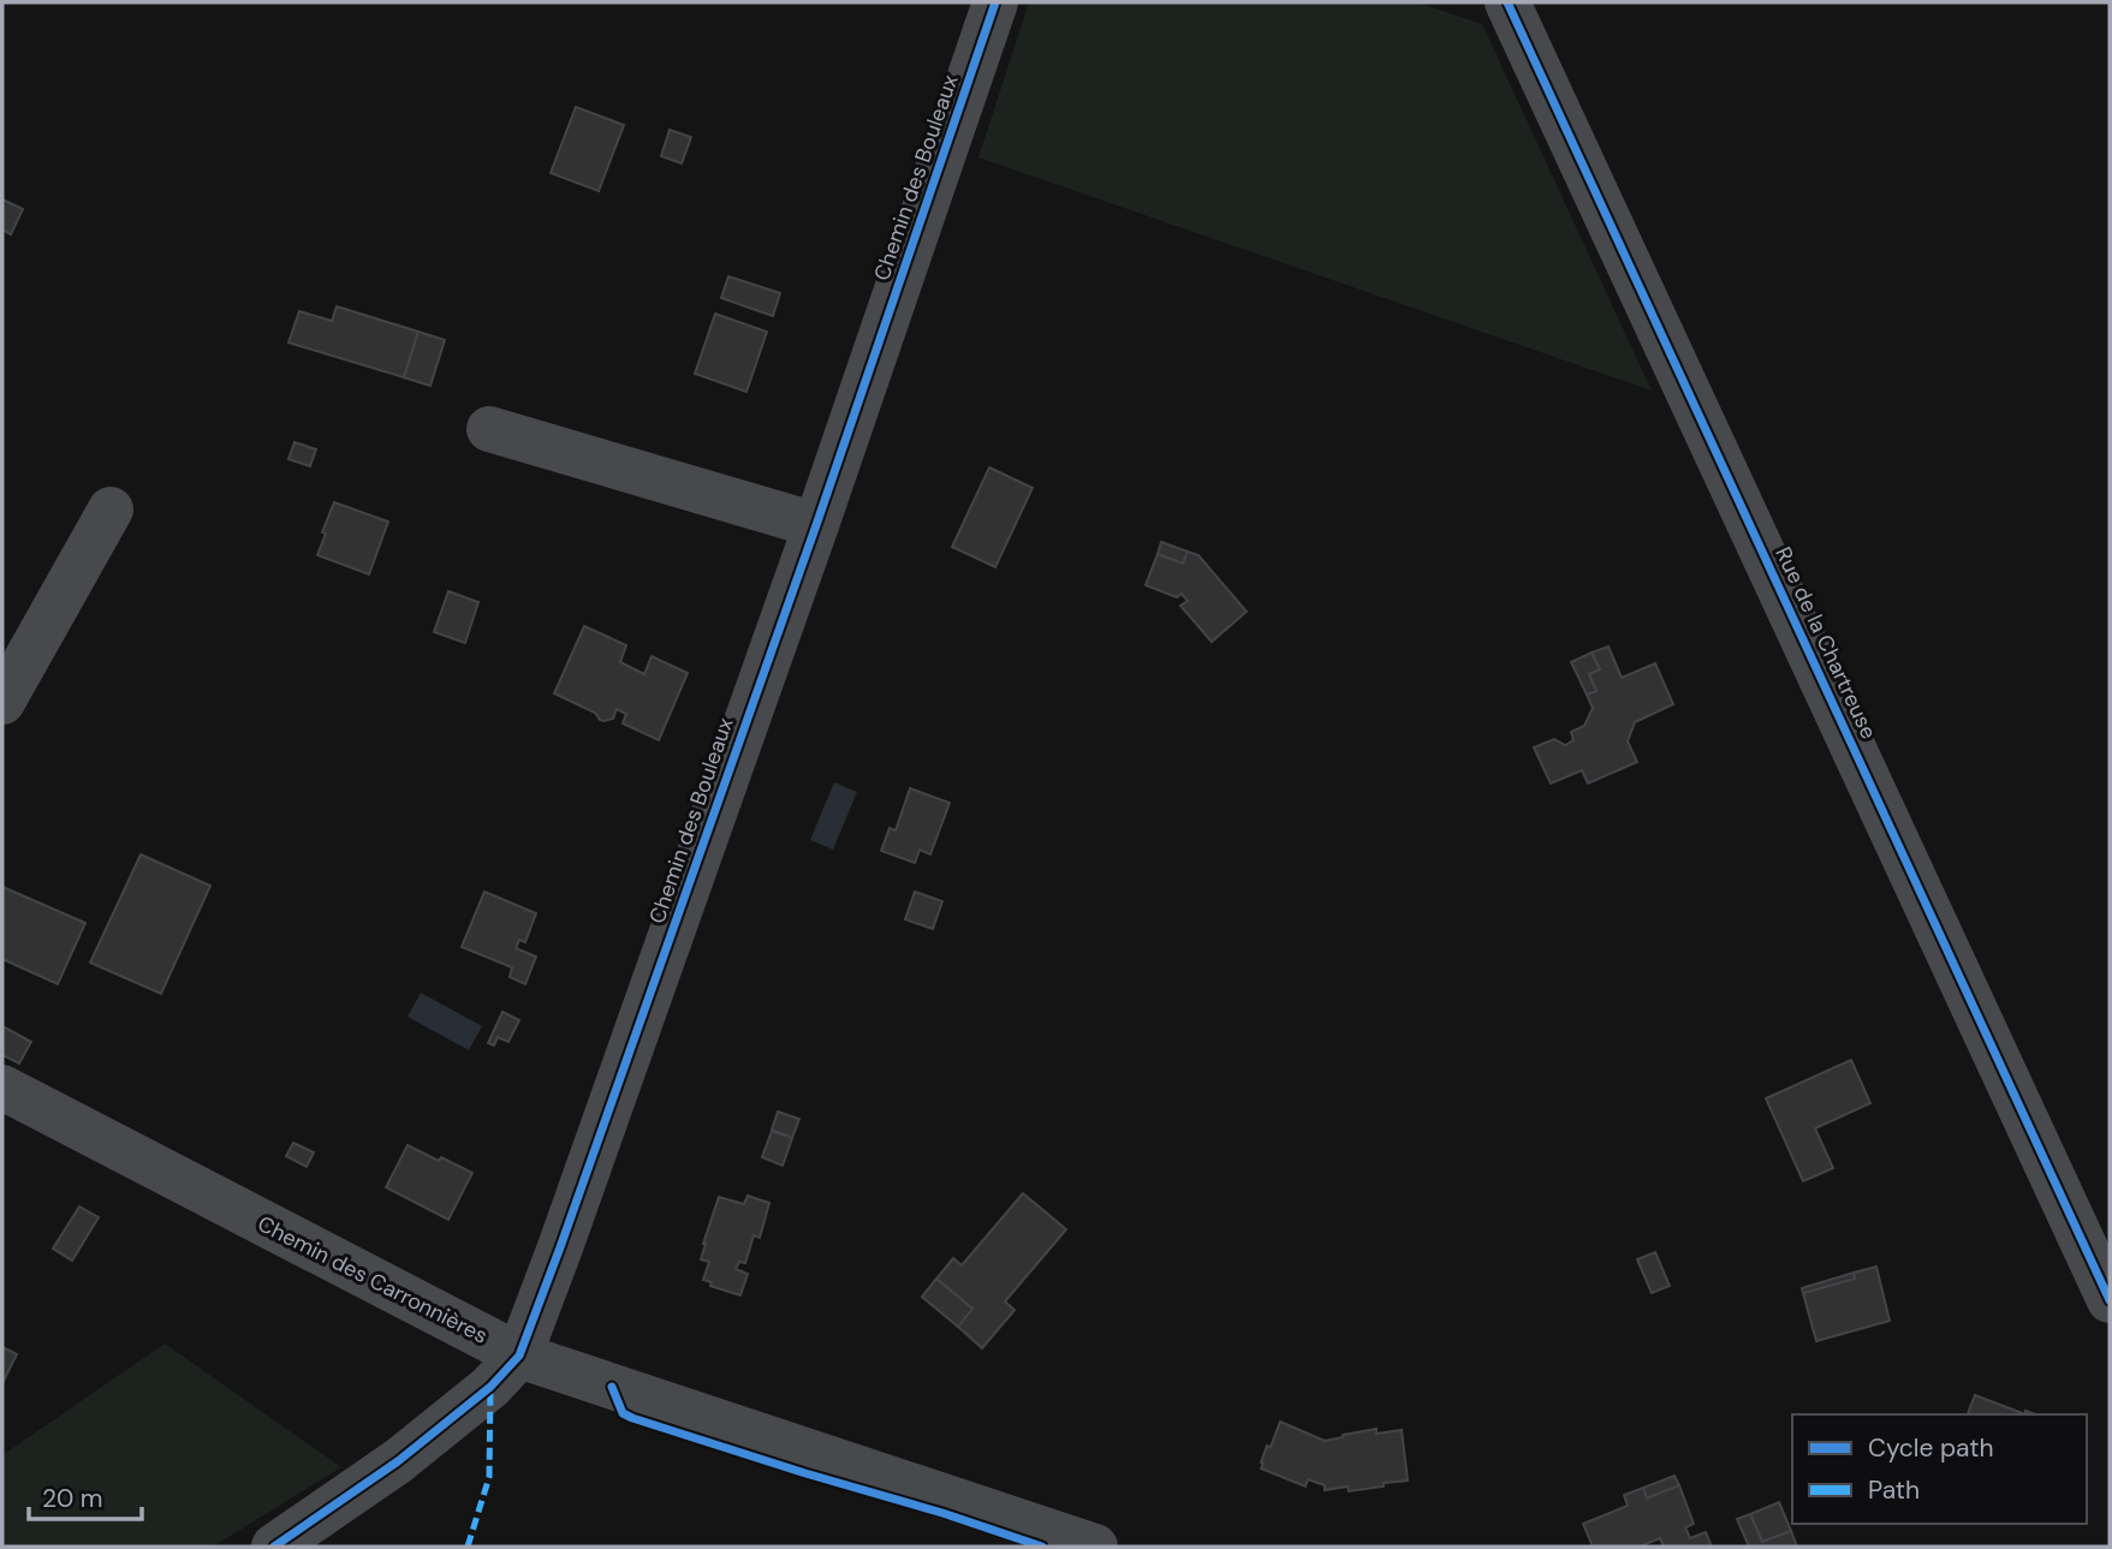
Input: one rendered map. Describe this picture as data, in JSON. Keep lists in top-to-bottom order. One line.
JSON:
{"streets":{"street":["Chemin des Bouleaux","Rue de la Chartreuse","Chemin des Carronnières"]},"crossings":[["Chemin des Bouleaux","Chemin des Carronnières"]],"legend":["Cycle path","Path"],"scale_bar":"20 m"}
